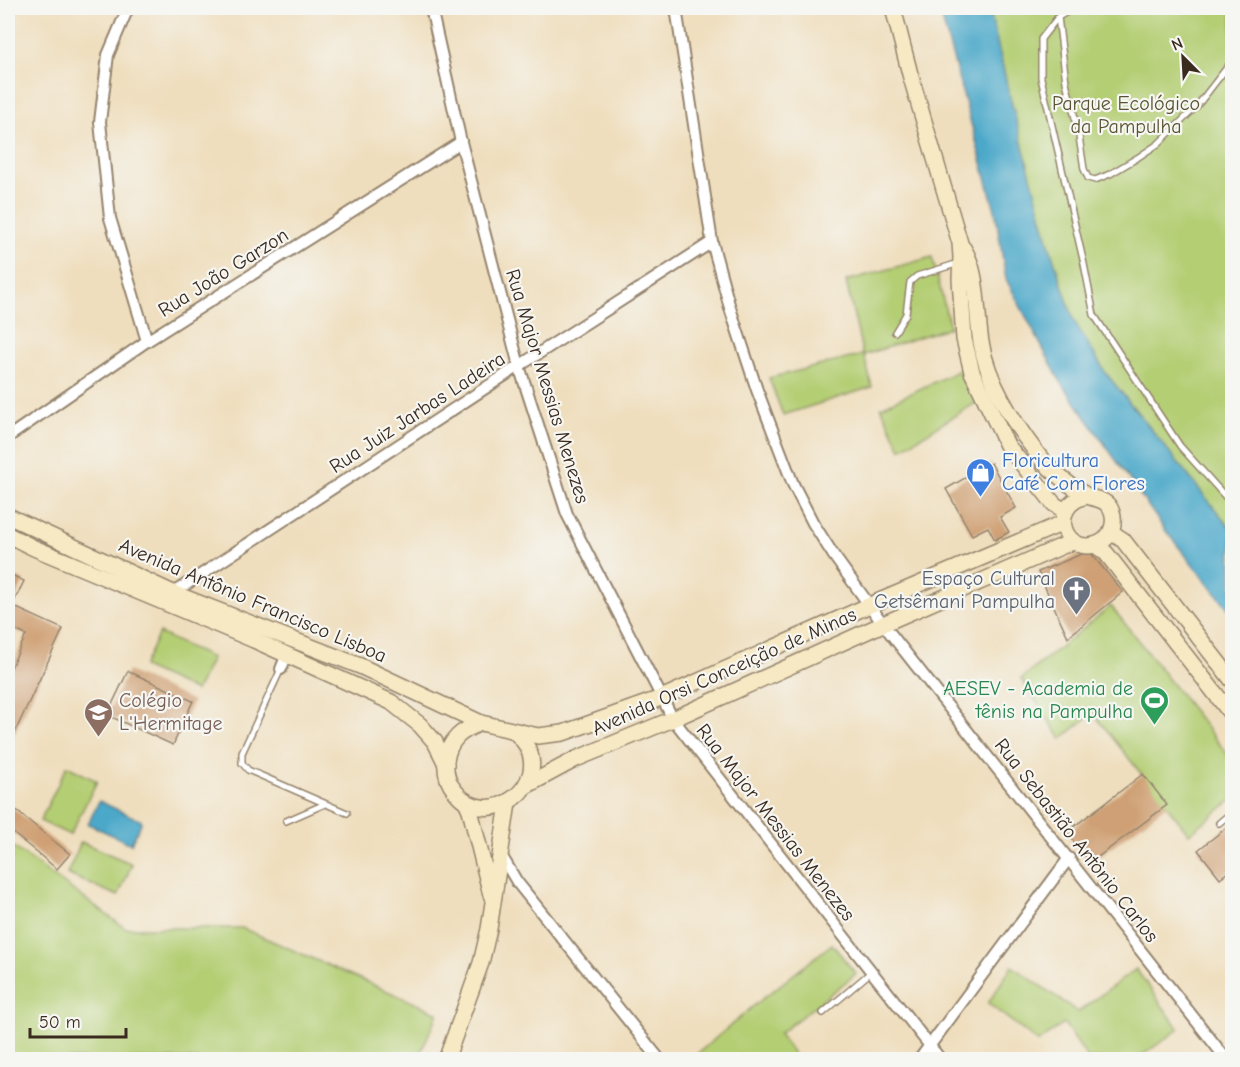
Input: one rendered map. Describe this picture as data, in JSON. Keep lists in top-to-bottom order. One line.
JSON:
{"streets":{"street":["Rua João Garzon","Rua Major Messias Menezes","Rua Juiz Jarbas Ladeira","Avenida Antônio Francisco Lisboa","Avenida Orsi Conceição de Minas","Rua Sebastião Antônio Carlos"]},"crossings":[["Rua João Garzon","Rua Major Messias Menezes"],["Rua Major Messias Menezes","Rua Juiz Jarbas Ladeira"],["Rua Major Messias Menezes","Avenida Orsi Conceição de Minas"],["Rua Juiz Jarbas Ladeira","Avenida Antônio Francisco Lisboa"],["Rua Juiz Jarbas Ladeira","Rua Sebastião Antônio Carlos"],["Avenida Antônio Francisco Lisboa","Avenida Orsi Conceição de Minas"],["Avenida Orsi Conceição de Minas","Rua Sebastião Antônio Carlos"]],"parks":["Parque Ecológico da Pampulha"],"places":{"shop":["Floricultura Café Com Flores"],"church":["Espaço Cultural Getsêmani Pampulha"],"sports":["AESEV - Academia de tênis na Pampulha"],"school or university":["Colégio L'Hermitage"]},"scale_bar":"50 m","north":"top left"}
